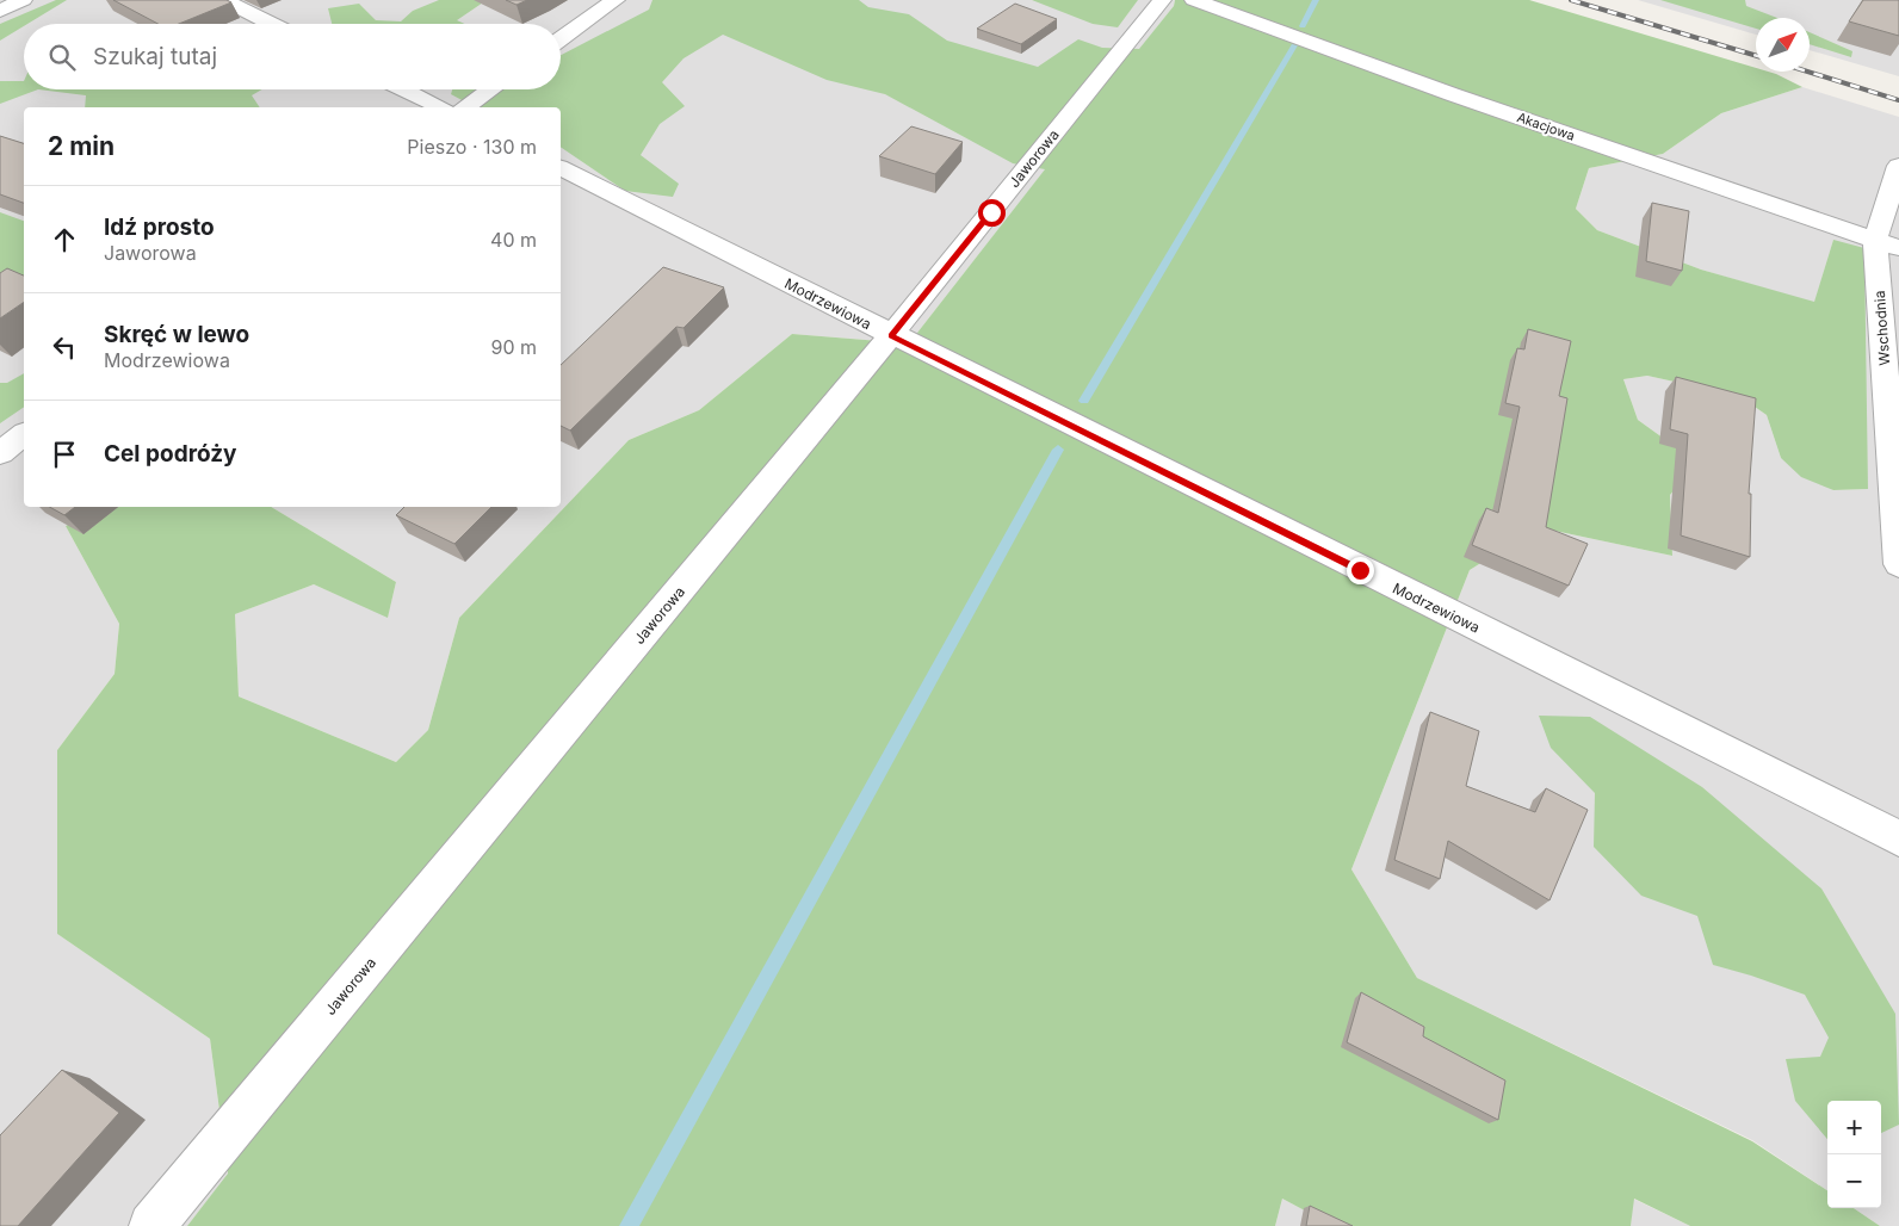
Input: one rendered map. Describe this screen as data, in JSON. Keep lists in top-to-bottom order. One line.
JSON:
{"streets":{"street":["Akacjowa","Jaworowa","Modrzewiowa","Wschodnia"]},"crossings":[["Akacjowa","Wschodnia"],["Jaworowa","Modrzewiowa"]],"north":"top right","page":{"search":"Szukaj tutaj","heading":["2 min","Pieszo · 130 m"],"list":[["Idź prosto","Jaworowa","40 m"],["Skręć w lewo","Modrzewiowa","90 m"],"Cel podróży"],"map_buttons":["+","−"]}}
